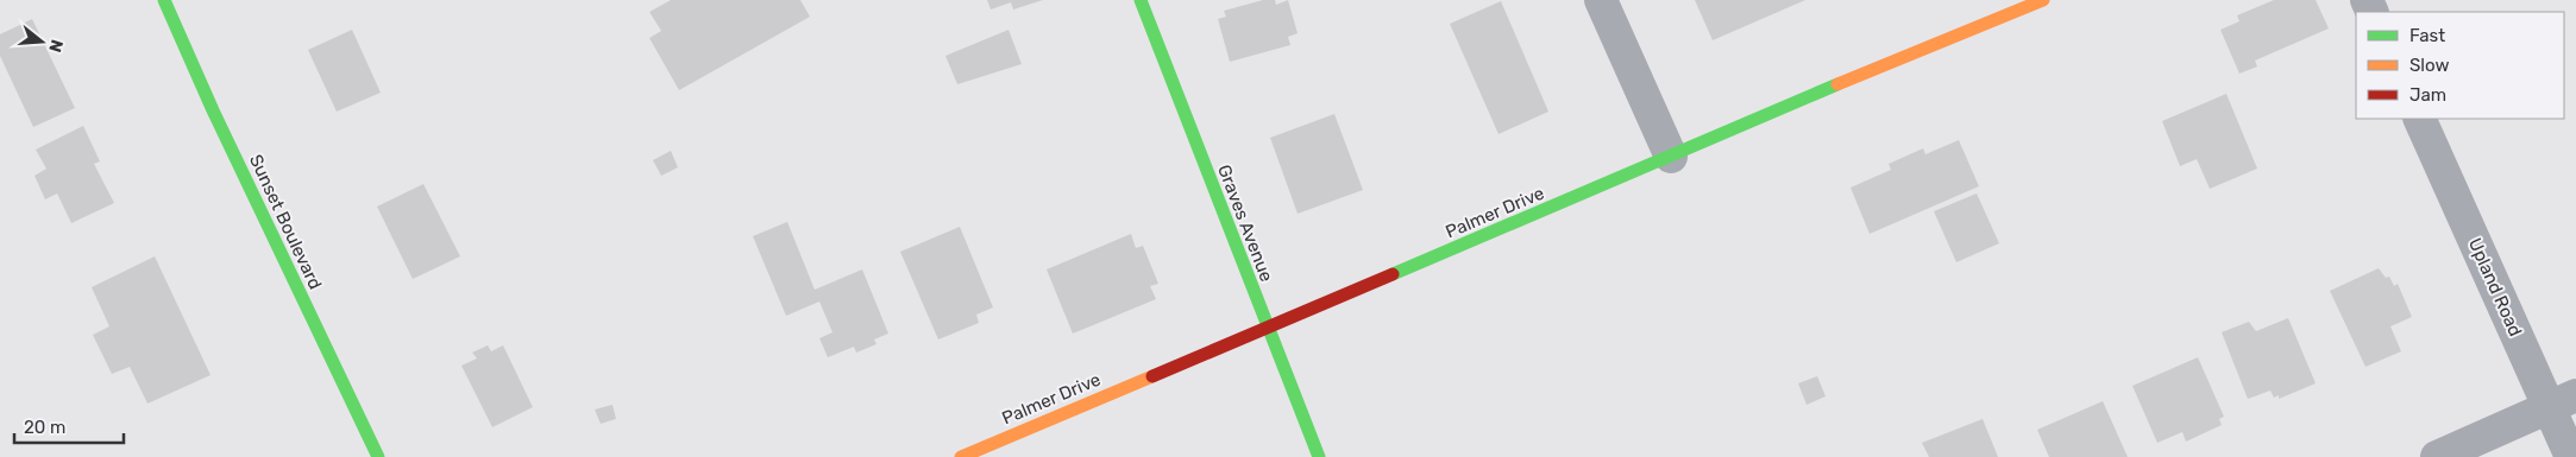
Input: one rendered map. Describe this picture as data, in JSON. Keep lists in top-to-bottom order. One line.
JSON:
{"streets":{"street":["Palmer Drive","Sunset Boulevard","Graves Avenue","Upland Road"]},"crossings":[["Palmer Drive","Graves Avenue"]],"legend":["Fast","Slow","Jam"],"scale_bar":"20 m","north":"right"}
